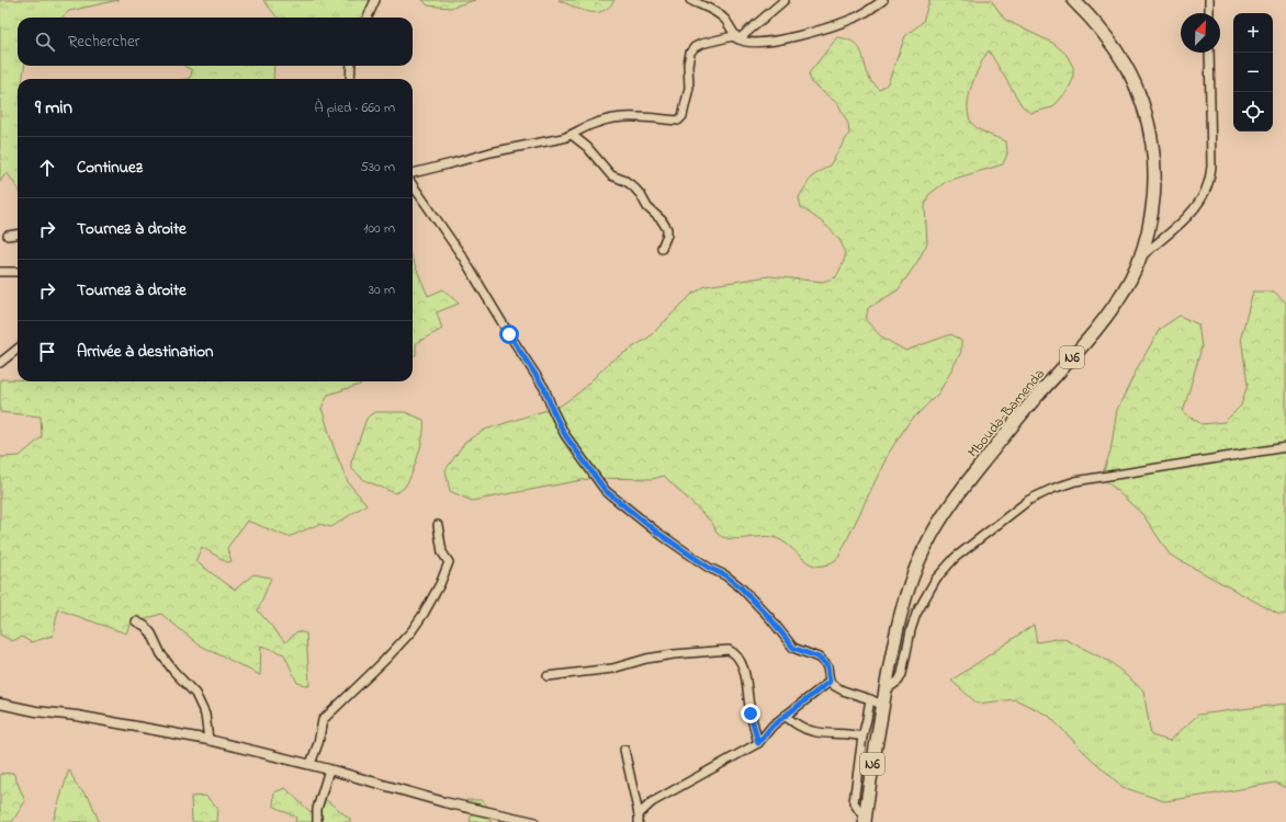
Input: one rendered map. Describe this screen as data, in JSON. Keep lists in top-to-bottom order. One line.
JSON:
{"streets":{"highway":["N6","Mbouda-Bamenda"]},"north":"top right","page":{"map_buttons":["+","−"],"search":"Rechercher","heading":["9 min","À pied · 660 m"],"list":[["Continuez","530 m"],["Tournez à droite","100 m"],["Tournez à droite","30 m"],"Arrivée à destination"]}}
